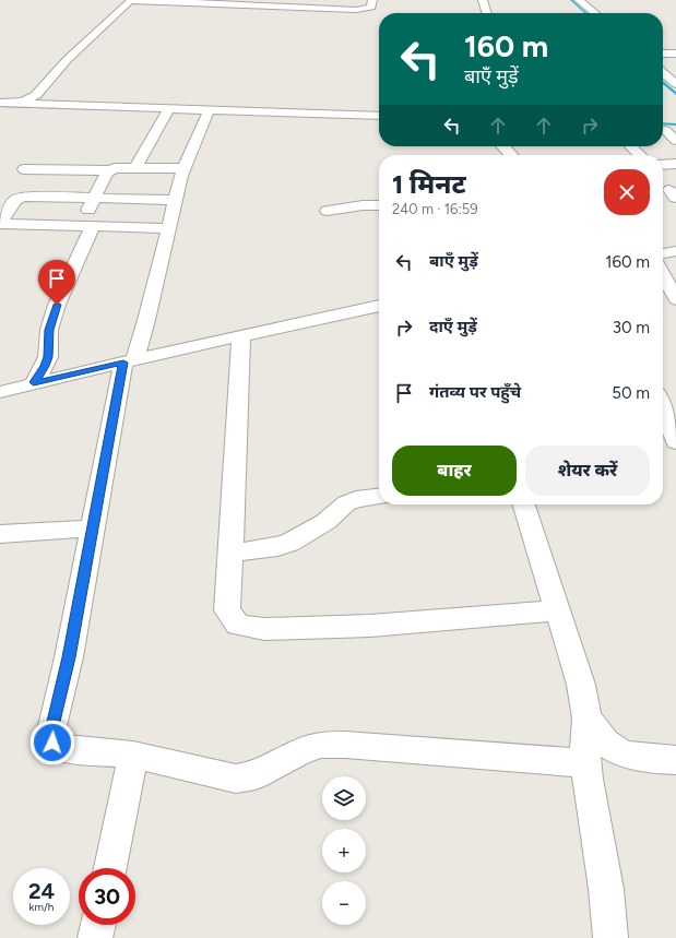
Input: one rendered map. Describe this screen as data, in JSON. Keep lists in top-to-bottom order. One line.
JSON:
{"page":{"turn":["160 m","बाएँ मुड़ें"],"heading":["1 मिनट","240 m · 16:59"],"list":[{"name":"बाएँ मुड़ें","value":"160 m"},{"name":"दाएँ मुड़ें","value":"30 m"},{"name":"गंतव्य पर पहुँचे","value":"50 m"}],"buttons":["बाहर","शेयर करें"],"map_buttons":["+","−"],"speed":"24 km/h","limit":"30"}}
